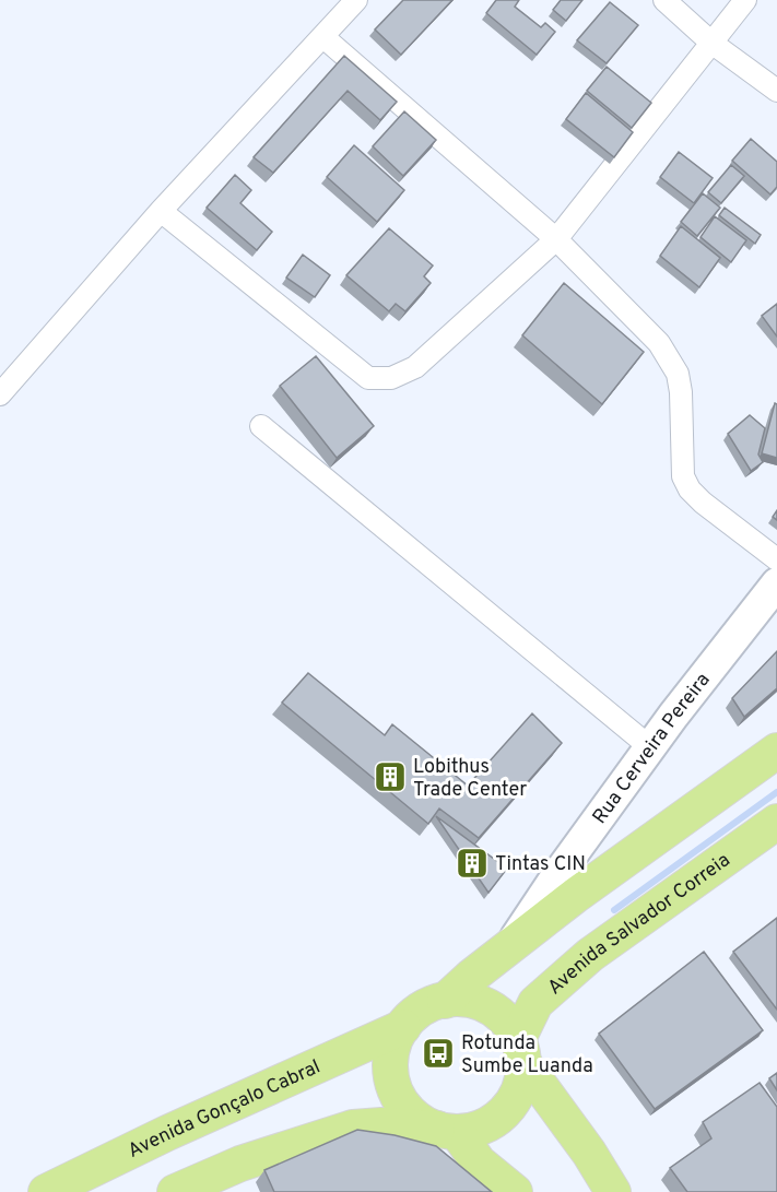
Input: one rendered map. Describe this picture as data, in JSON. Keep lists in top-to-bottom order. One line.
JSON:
{"streets":{"main road":["Rua Cerveira Pereira","Avenida Salvador Correia","Avenida Gonçalo Cabral"]},"crossings":[["Avenida Salvador Correia","Avenida Gonçalo Cabral"]],"places":{"building":["Lobithus Trade Center","Tintas CIN"],"bus stop":["Rotunda Sumbe Luanda"]}}
